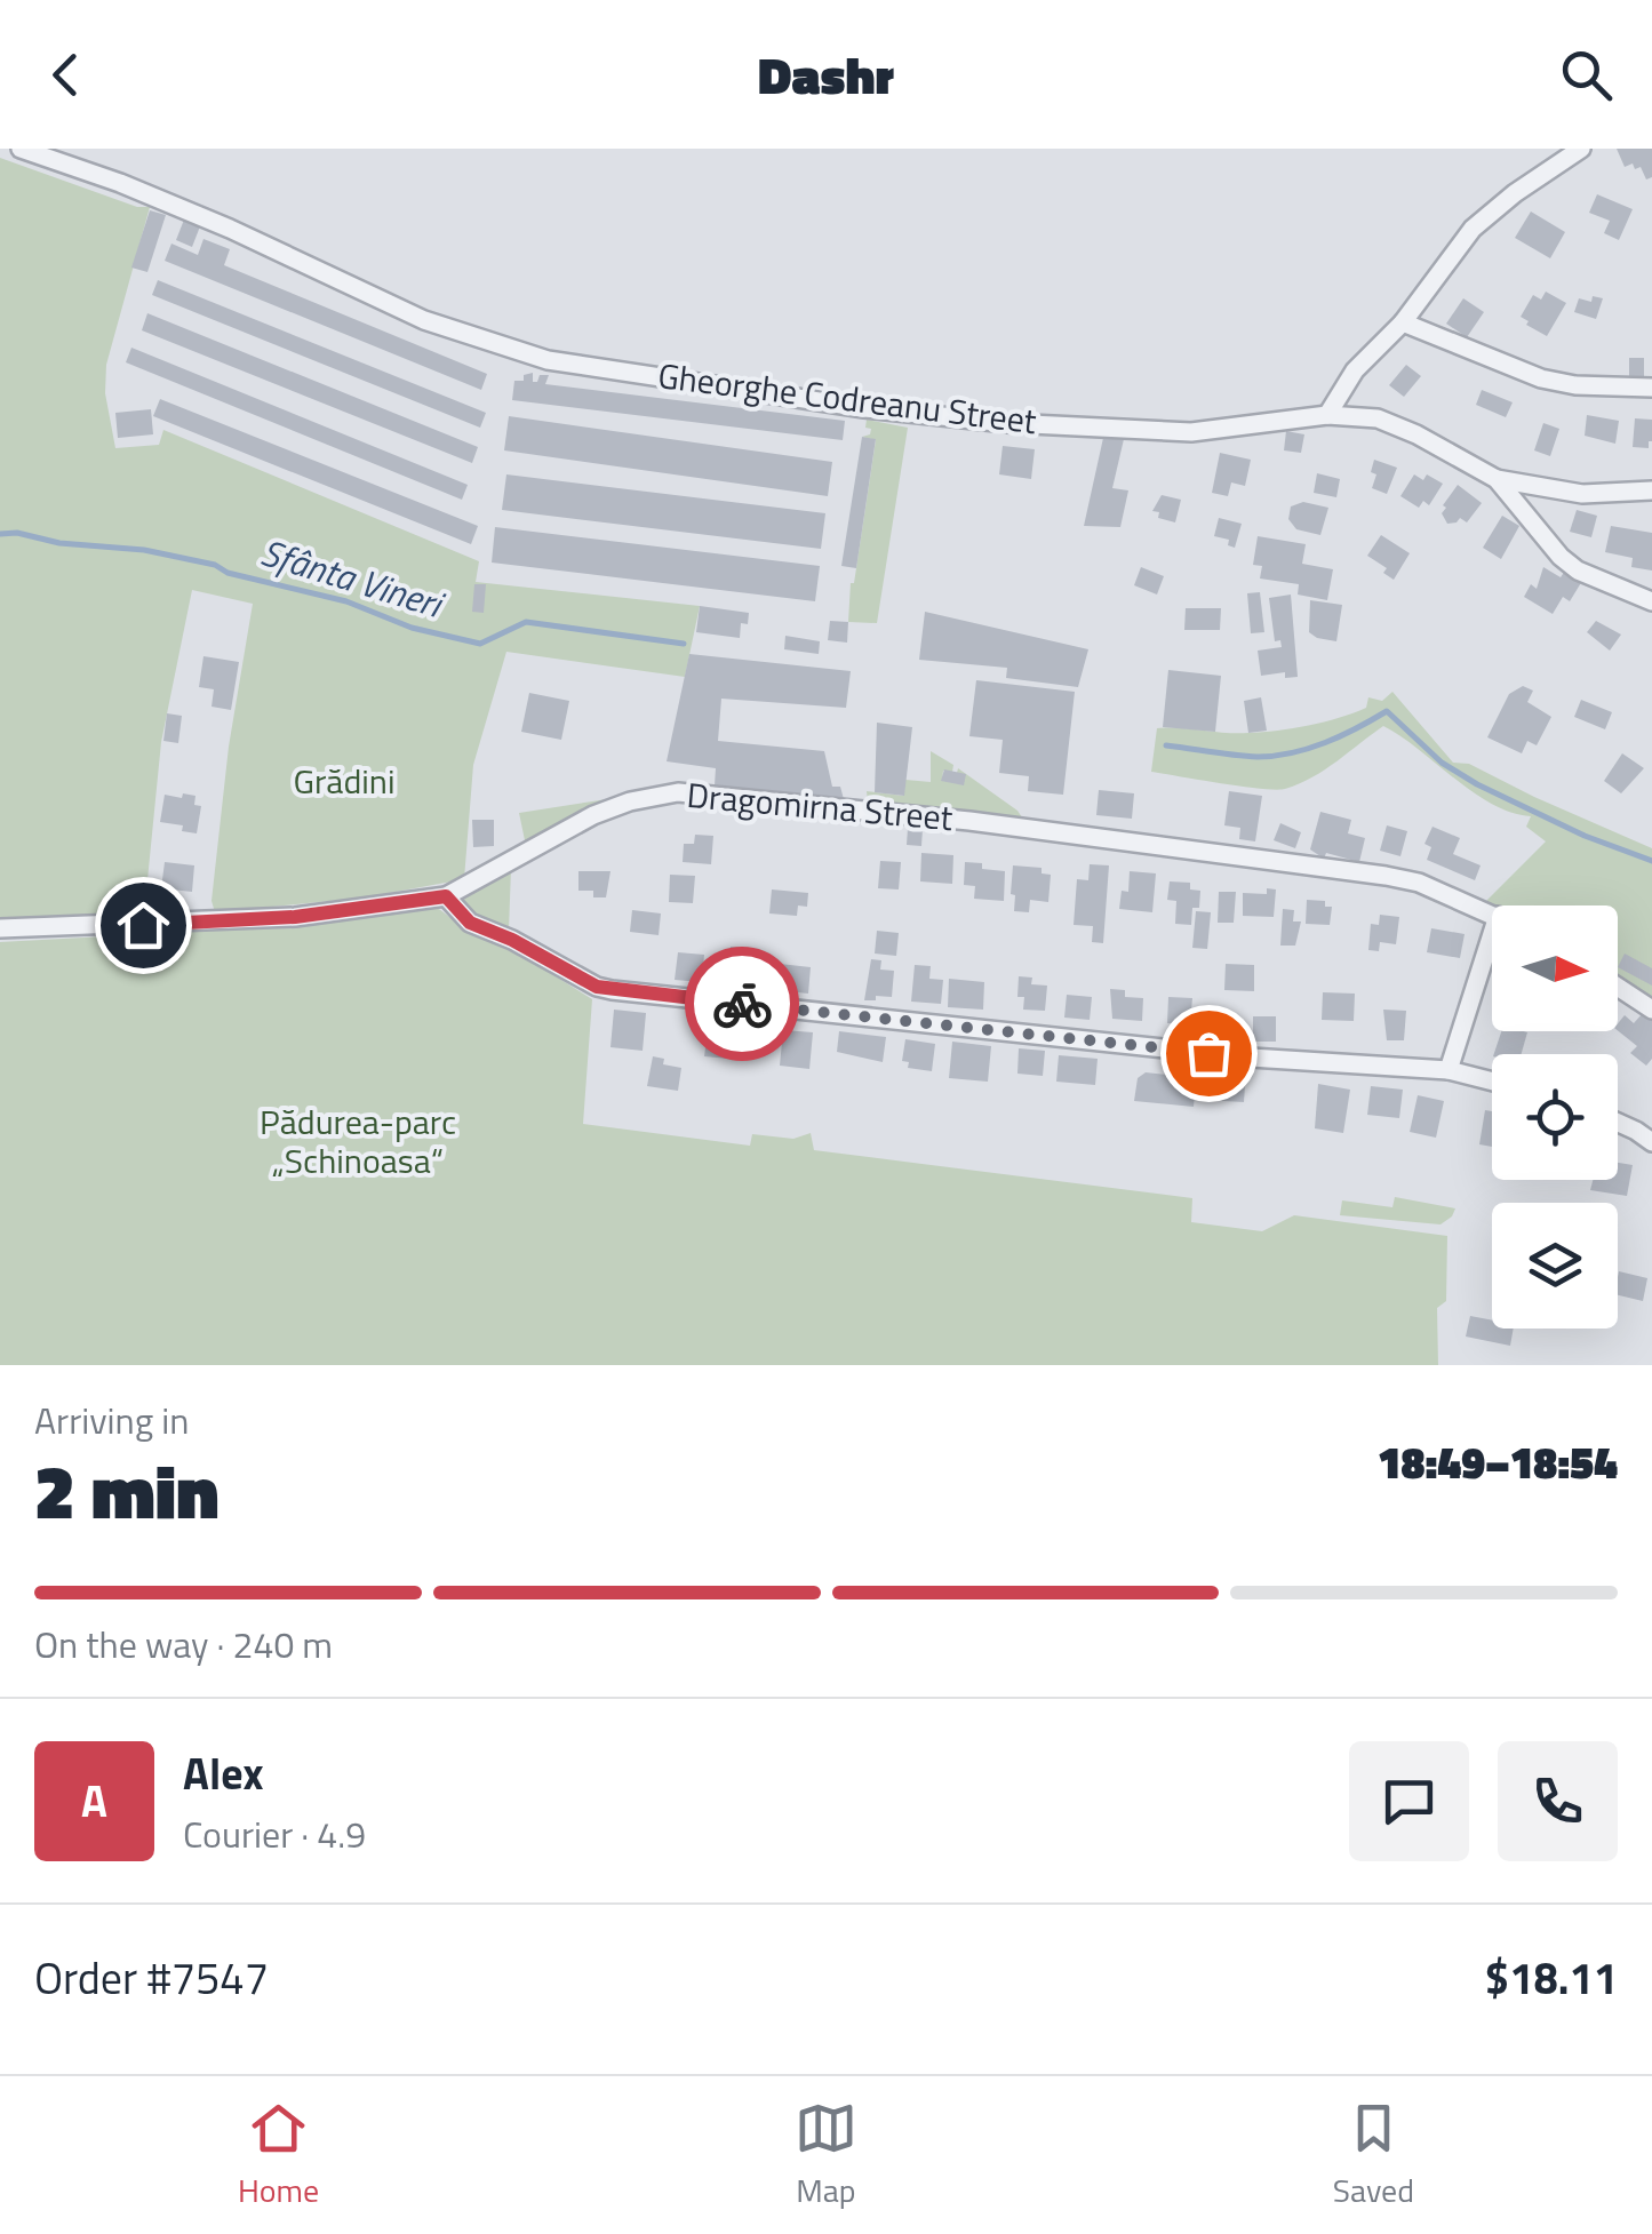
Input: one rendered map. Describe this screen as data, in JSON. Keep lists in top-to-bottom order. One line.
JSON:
{"streets":{"street":["Gheorghe Codreanu Street","Dragomirna Street"]},"water":["Sfânta Vineri"],"parks":["Grădini","Pădurea-parc „Schinoasa“"],"north":"right","page":{"header":"Dashr","heading":["2 min","Arriving in","18:49–18:54"],"panel":["Alex","Courier · 4.9","Order #7547","$18.11"],"bar":"On the way · 240 m","round":"A","tabs":["Home","Map","Saved"]}}
